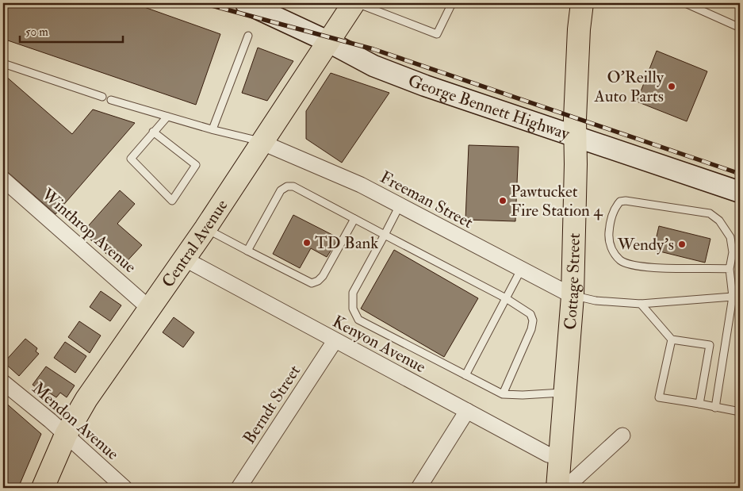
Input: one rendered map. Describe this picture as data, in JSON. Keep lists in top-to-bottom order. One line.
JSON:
{"streets":{"main road":["George Bennett Highway","Central Avenue","Cottage Street"],"street":["Freeman Street","Winthrop Avenue","Kenyon Avenue","Berndt Street","Mendon Avenue"]},"crossings":[["George Bennett Highway","Central Avenue"],["George Bennett Highway","Cottage Street"],["Freeman Street","Central Avenue"],["Freeman Street","Cottage Street"],["Winthrop Avenue","Central Avenue"],["Central Avenue","Kenyon Avenue"],["Central Avenue","Mendon Avenue"],["Cottage Street","Kenyon Avenue"],["Kenyon Avenue","Berndt Street"]],"places":["O'Reilly Auto Parts","Pawtucket Fire Station 4","TD Bank","Wendy's"],"scale_bar":"50 m"}
